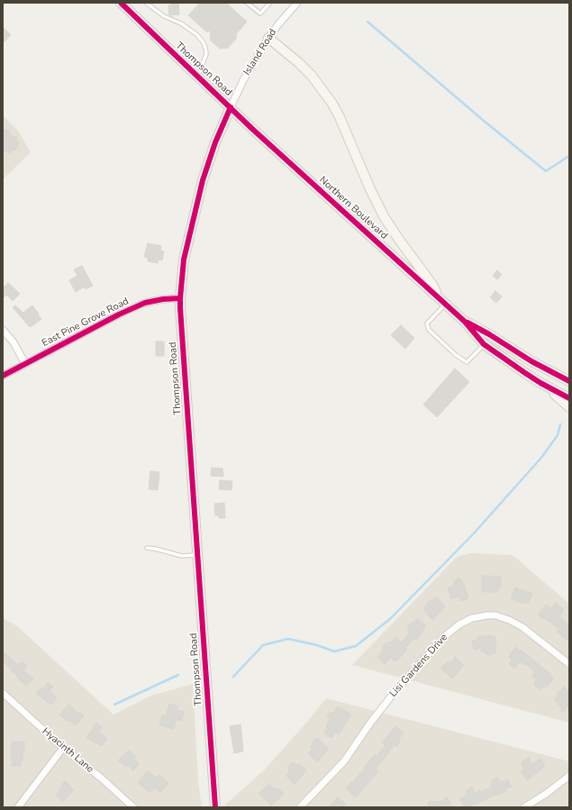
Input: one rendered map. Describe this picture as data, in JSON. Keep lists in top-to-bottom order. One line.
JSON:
{"streets":{"main road":["Thompson Road","Northern Boulevard"],"street":["Island Road","East Pine Grove Road","Lisi Gardens Drive","Hyacinth Lane"]},"crossings":[["Island Road","Thompson Road"],["Island Road","Northern Boulevard"],["Thompson Road","Northern Boulevard"],["Thompson Road","East Pine Grove Road"]]}
